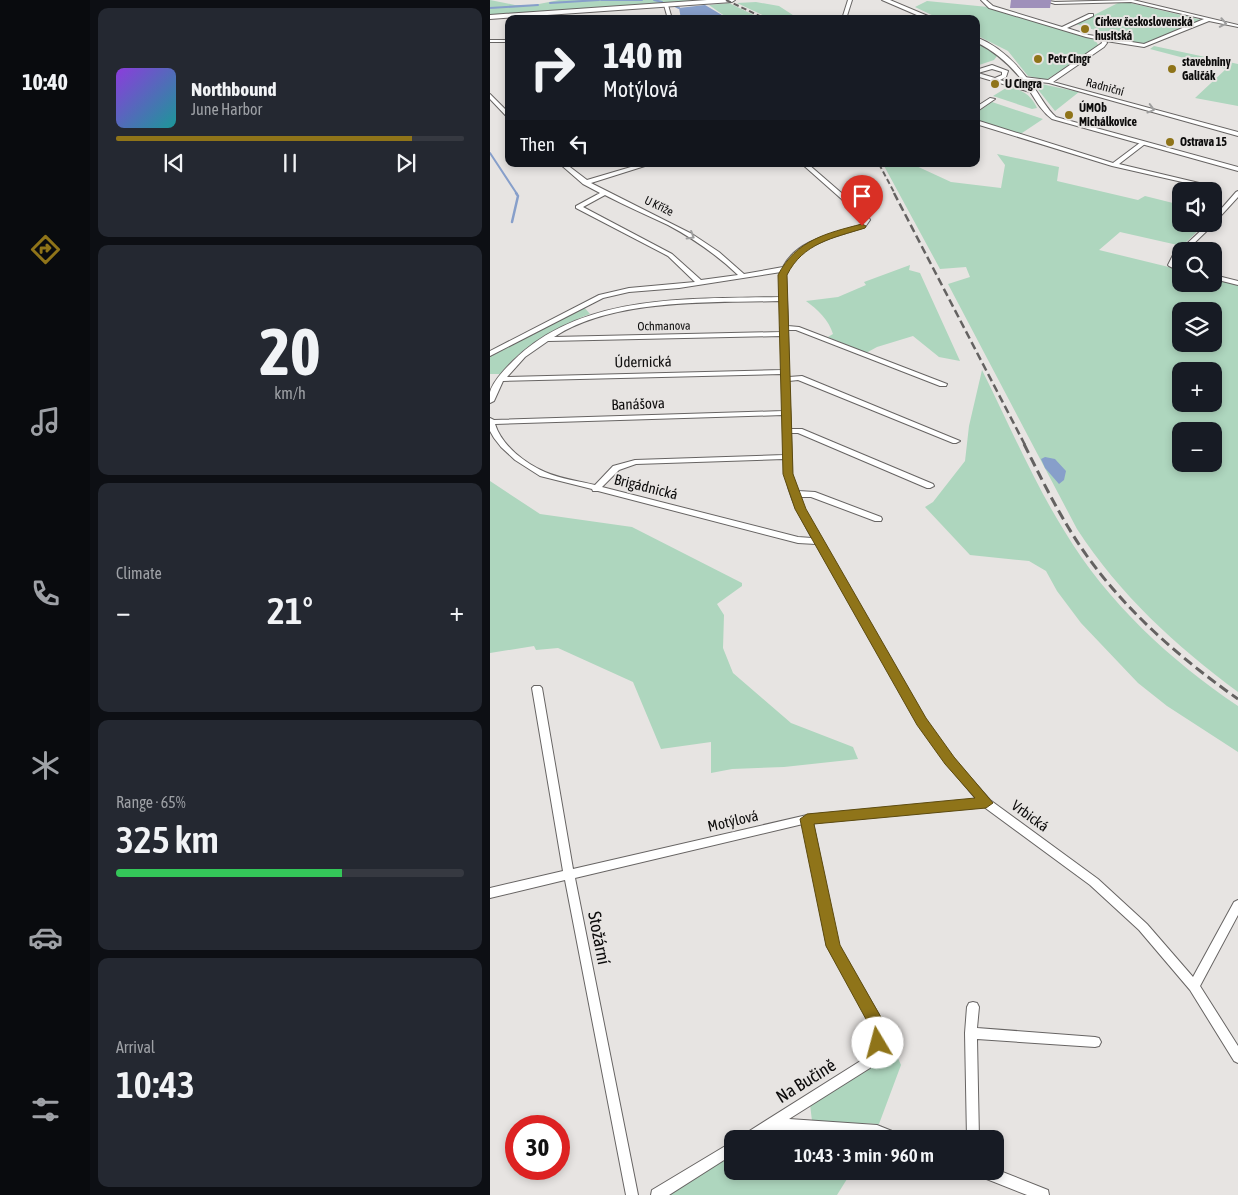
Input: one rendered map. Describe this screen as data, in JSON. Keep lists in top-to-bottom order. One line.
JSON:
{"streets":{"street":["Radniční","U Kříže","Ochmanova","Údernická","Banášova","Brigádnická","Vrbická","Motýlová","Stožární","Na Bučině"]},"crossings":[["Ochmanova","Vrbická"],["Údernická","Vrbická"],["Banášova","Brigádnická"],["Banášova","Vrbická"],["Brigádnická","Vrbická"],["Vrbická","Motýlová"],["Motýlová","Stožární"],["Motýlová","Na Bučině"]],"one_way":["U Kříže"],"places":["Církev československá husitská","Petr Cingr","stavebniny Galičák","U Cingra","ÚMOb Michálkovice","Ostrava 15"],"page":{"tabs":"10:40","turn":["140 m","Motýlová"],"song":["Northbound","June Harbor"],"then":"Then","map_buttons":["+","−"],"tile":[["20","km/h"],"Climate",["Range · 65%","325 km"],["Arrival","10:43"]],"heat":["−","21°","+"],"limit":"30","trip":"10:43 · 3 min · 960 m"}}
